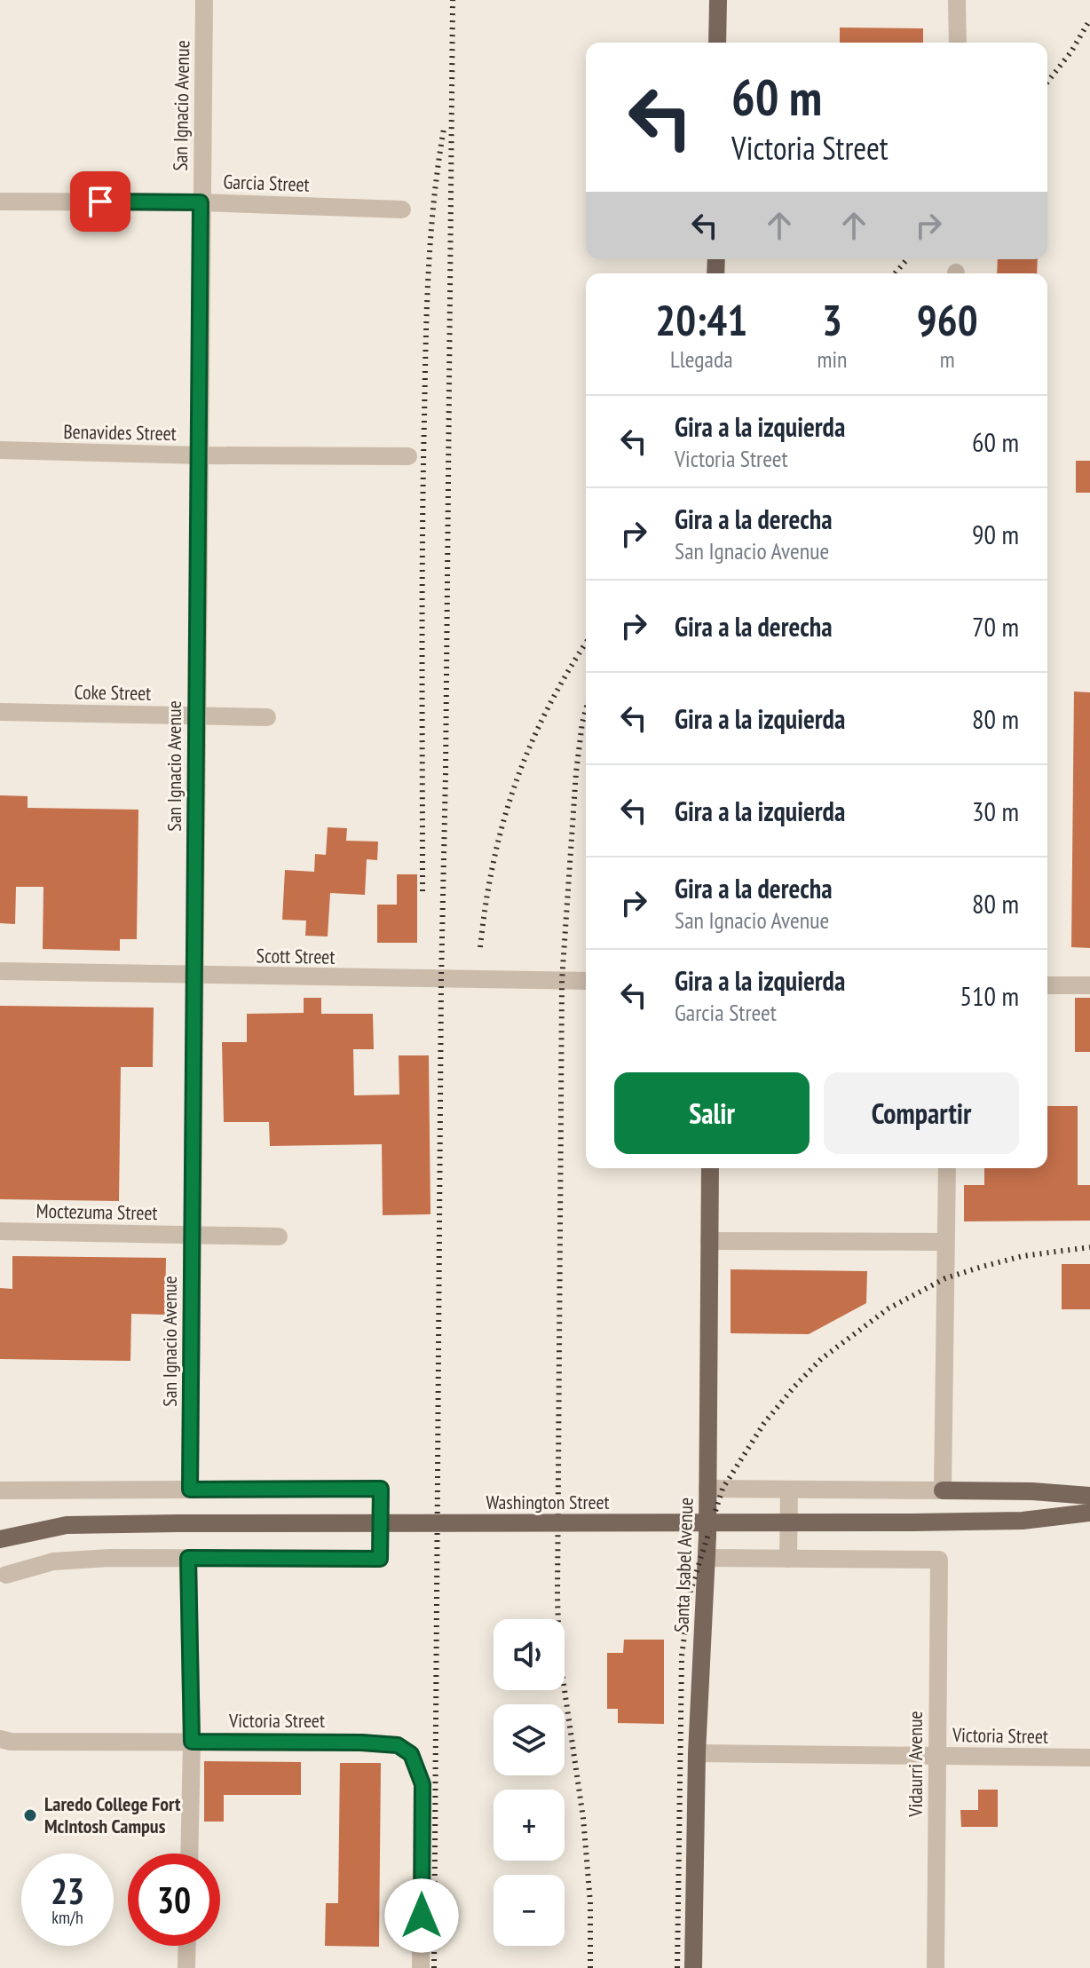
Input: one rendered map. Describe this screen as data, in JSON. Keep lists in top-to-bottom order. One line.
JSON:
{"streets":{"main road":["Washington Street","Santa Isabel Avenue"],"street":["San Ignacio Avenue","Garcia Street","Benavides Street","Coke Street","Scott Street","Moctezuma Street","Victoria Street","Vidaurri Avenue"]},"crossings":[["San Ignacio Avenue","Garcia Street"],["San Ignacio Avenue","Benavides Street"],["San Ignacio Avenue","Coke Street"],["San Ignacio Avenue","Scott Street"],["San Ignacio Avenue","Moctezuma Street"],["Santa Isabel Avenue","Victoria Street"],["Victoria Street","Vidaurri Avenue"]],"places":["Laredo College Fort McIntosh Campus"],"page":{"turn":["60 m","Victoria Street"],"eta":["20:41","Llegada","3","min","960","m"],"list":[{"name":"Gira a la izquierda","note":"Victoria Street","value":"60 m"},{"name":"Gira a la derecha","note":"San Ignacio Avenue","value":"90 m"},{"name":"Gira a la derecha","value":"70 m"},{"name":"Gira a la izquierda","value":"80 m"},{"name":"Gira a la izquierda","value":"30 m"},{"name":"Gira a la derecha","note":"San Ignacio Avenue","value":"80 m"},{"name":"Gira a la izquierda","note":"Garcia Street","value":"510 m"}],"buttons":["Salir","Compartir"],"map_buttons":["+","−"],"speed":"23 km/h","limit":"30"}}
